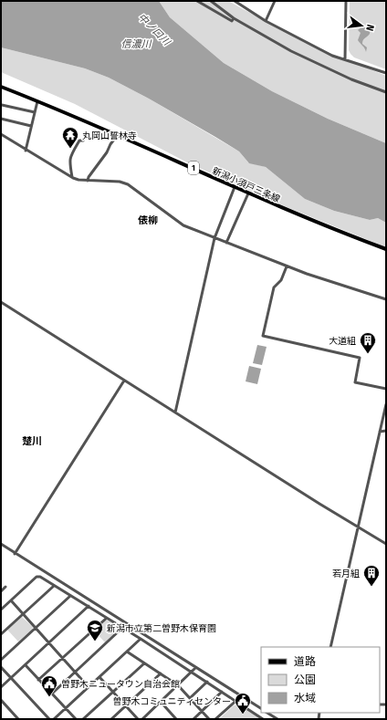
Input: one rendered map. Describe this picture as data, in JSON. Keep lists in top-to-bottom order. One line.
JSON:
{"streets":{"main road":["1","新潟小須戸三条線"]},"districts":["俵柳","楚川"],"water":["中ノ口川","信濃川"],"places":{"temple":["丸岡山誓林寺"],"building":["大道組","若月組"],"school or university":["新潟市立第二曽野木保育園"],"public building":["曽野木ニュータウン自治会館","曽野木コミュニティセンター"]},"legend":["道路","公園","水域"],"north":"right"}
